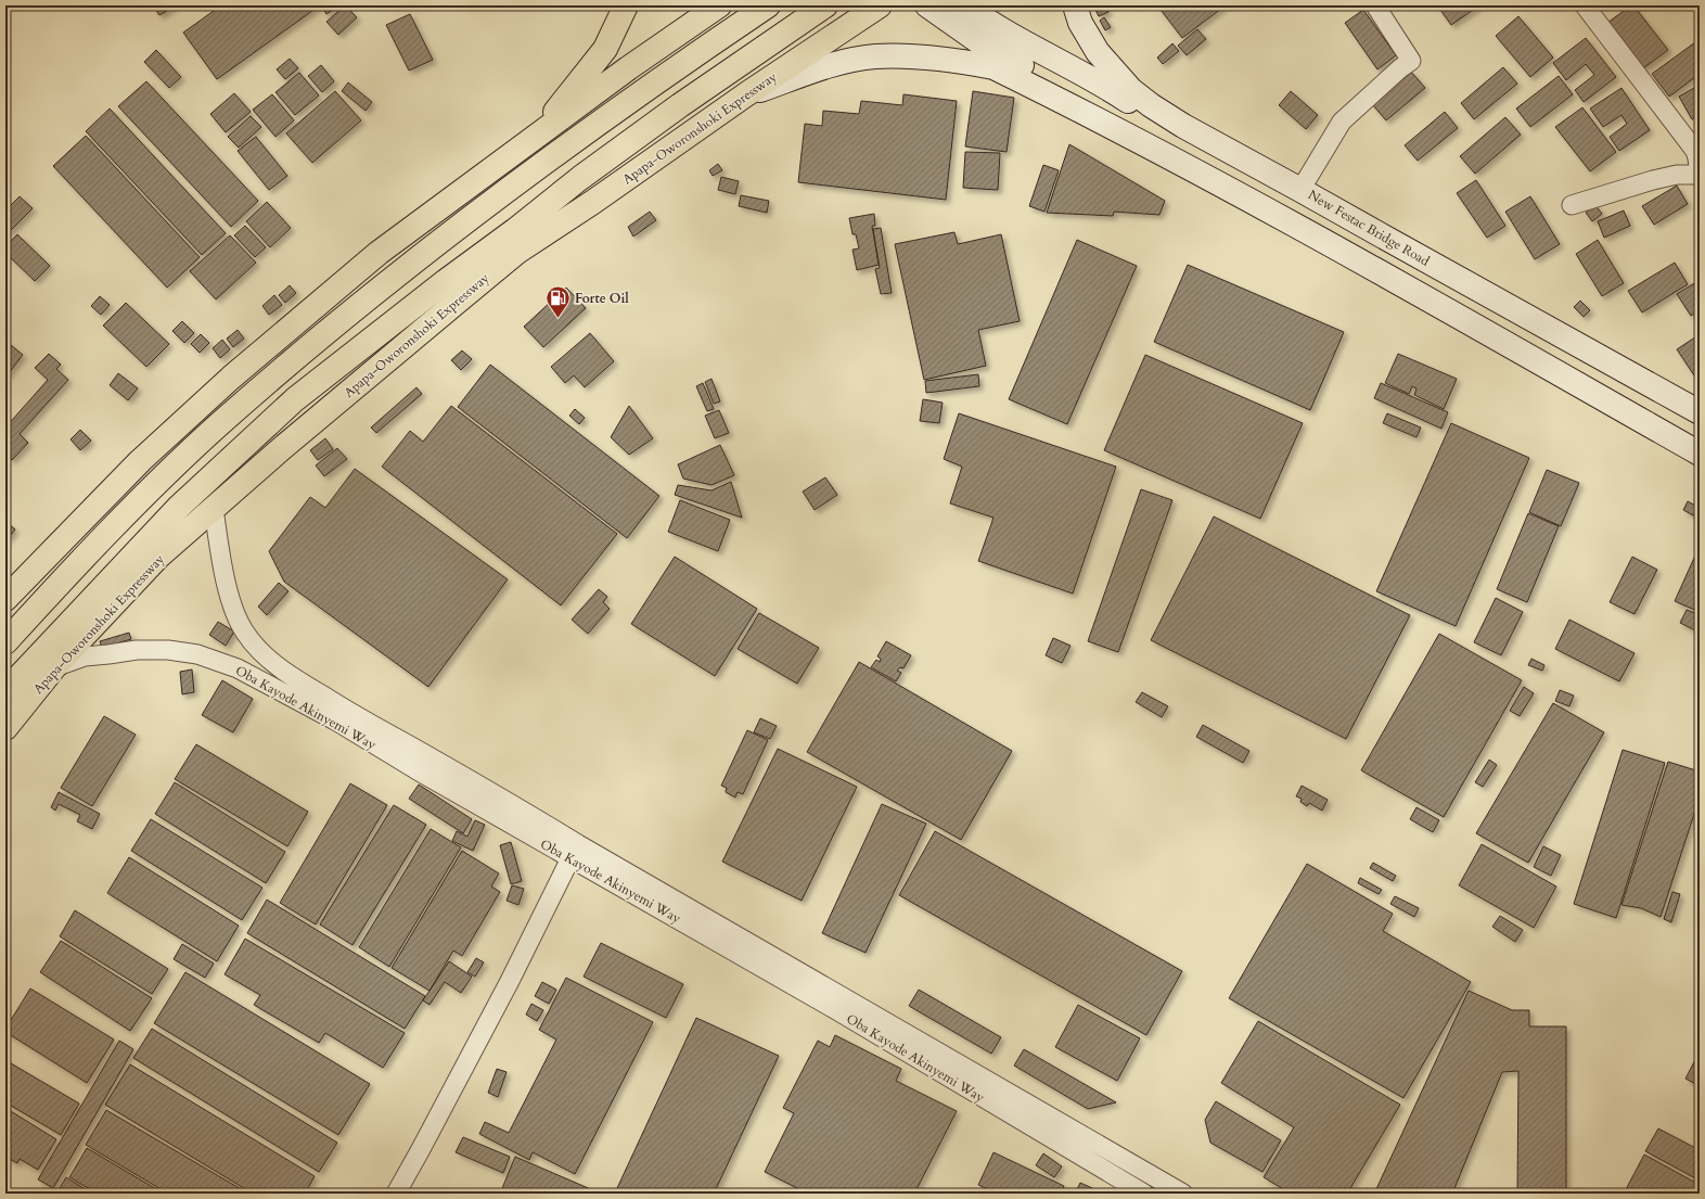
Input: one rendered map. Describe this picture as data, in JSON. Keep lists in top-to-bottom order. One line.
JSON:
{"streets":{"main road":["Apapa-Oworonshoki Expressway","New Festac Bridge Road"],"street":["Oba Kayode Akinyemi Way"]},"crossings":[["Apapa-Oworonshoki Expressway","Oba Kayode Akinyemi Way"]],"places":{"fuel station":["Forte Oil"]}}
